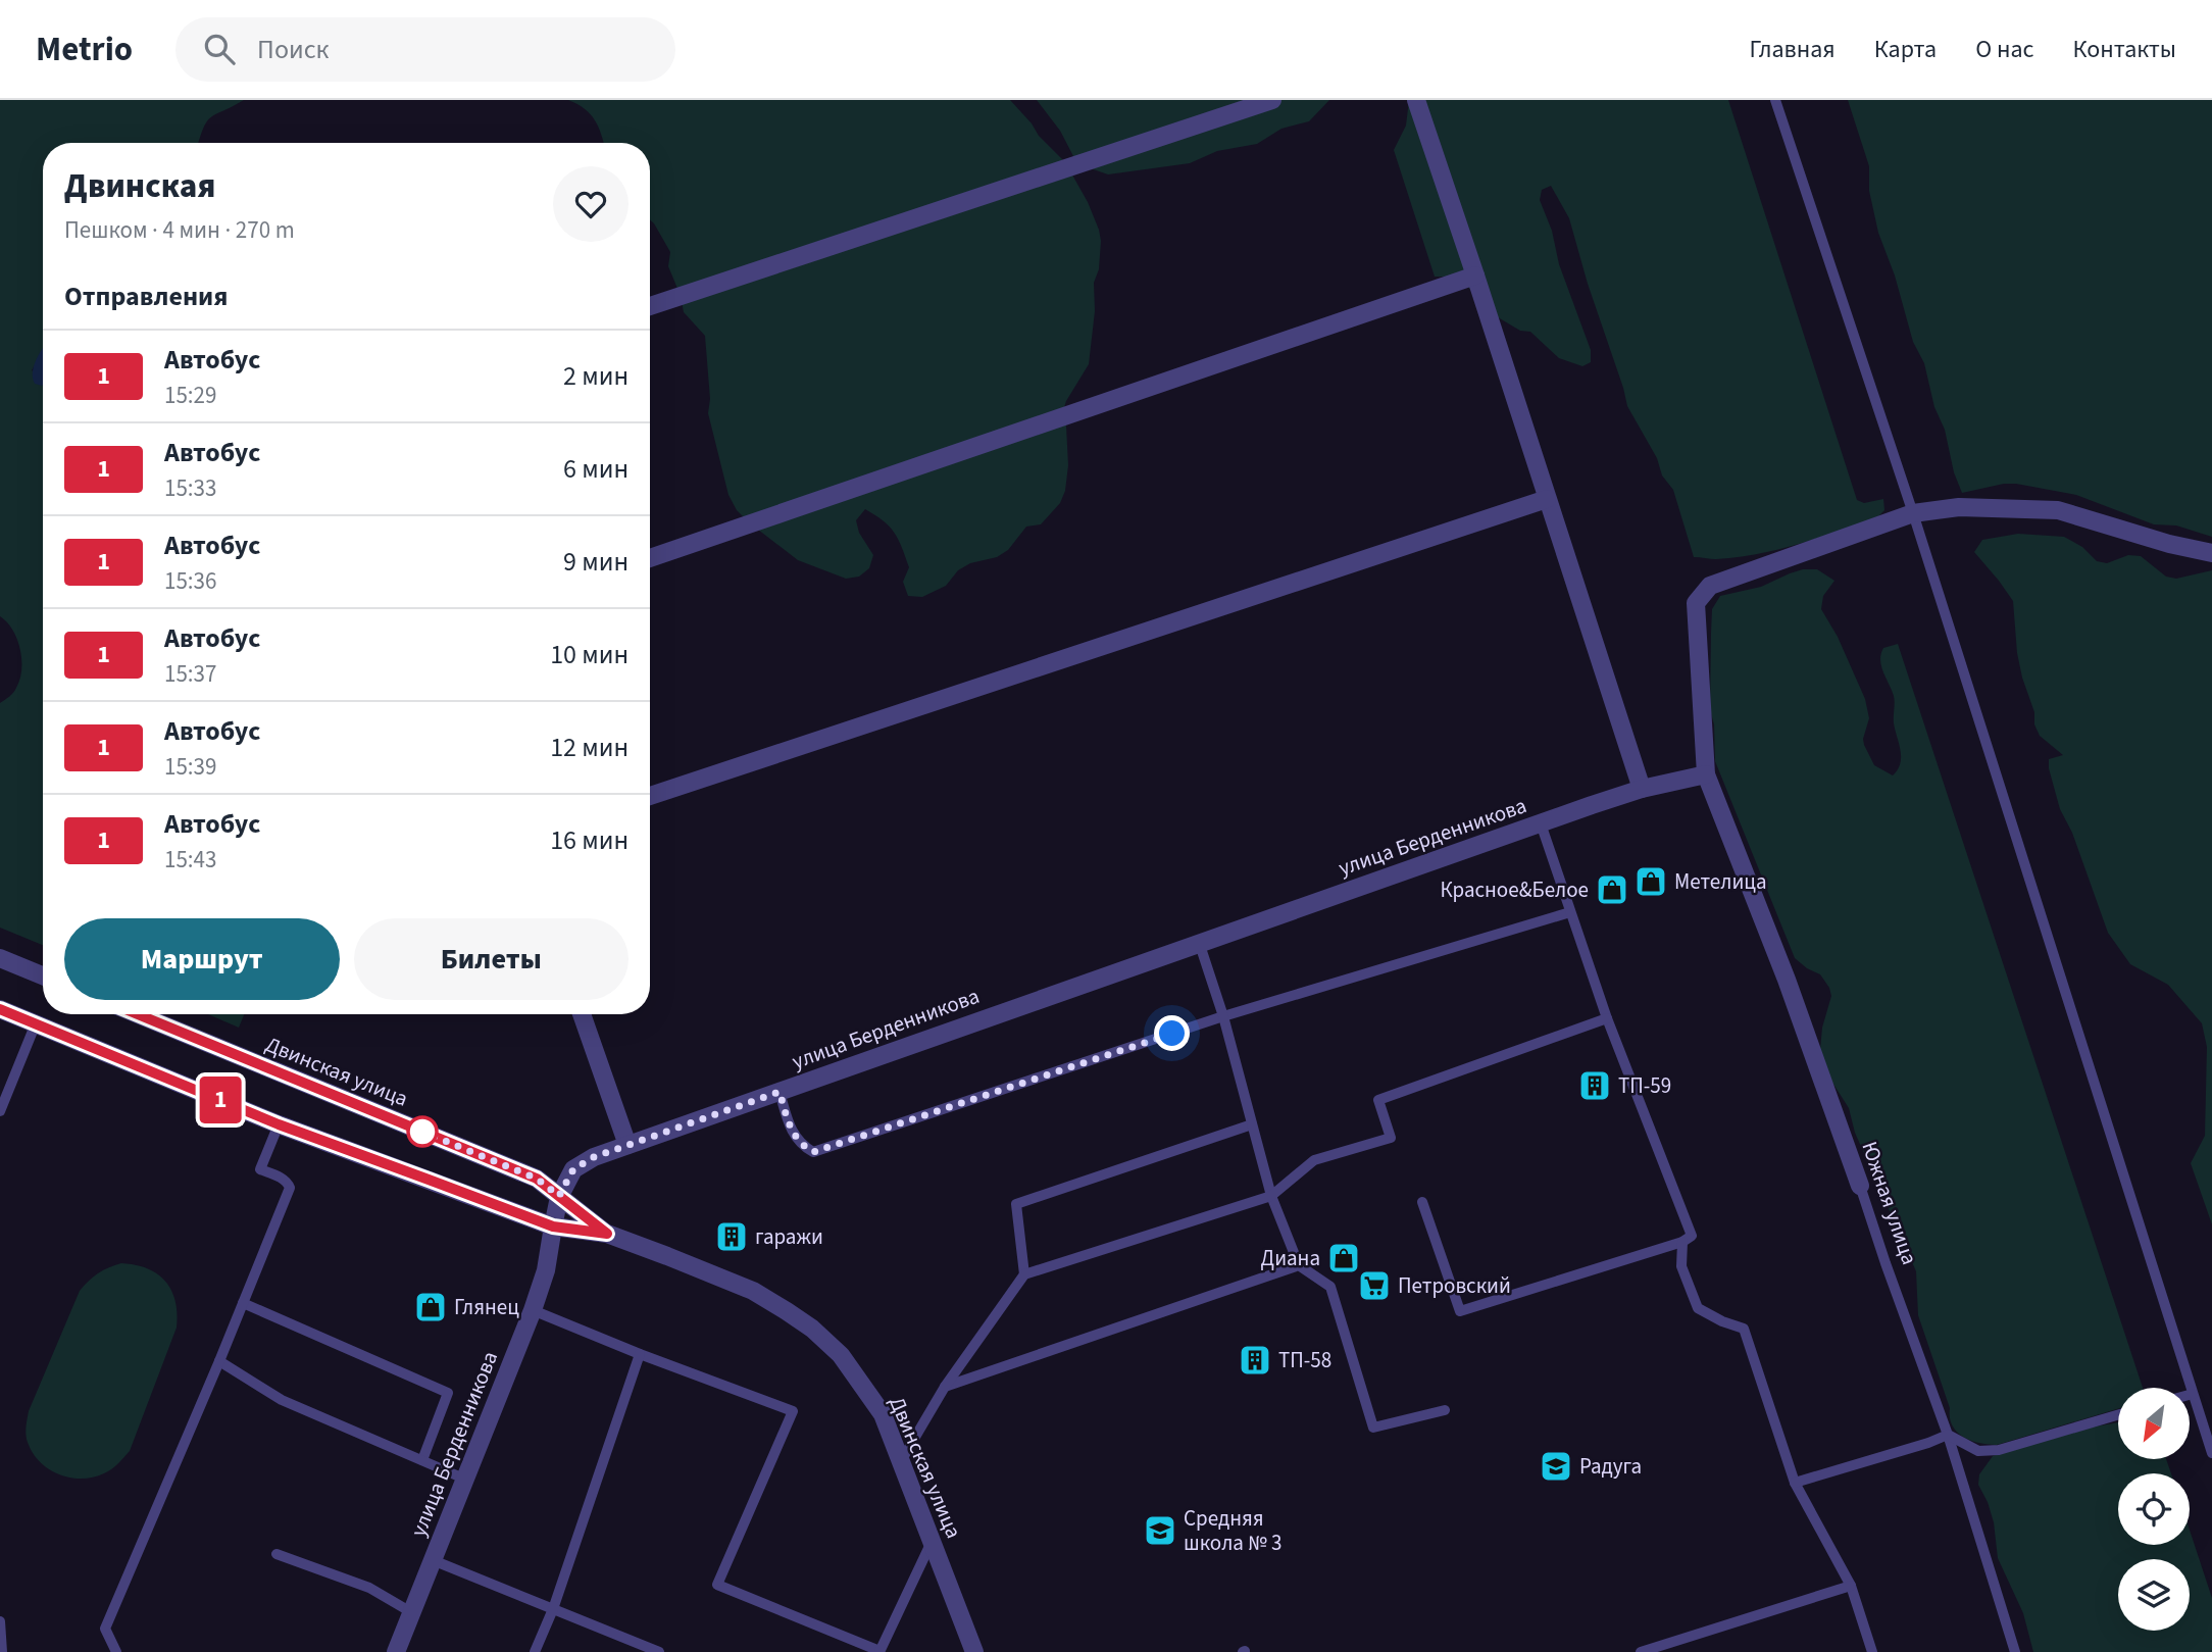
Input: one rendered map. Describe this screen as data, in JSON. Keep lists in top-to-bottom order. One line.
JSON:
{"streets":{"street":["улица Берденникова","Двинская улица","Южная улица"]},"crossings":[["улица Берденникова","Двинская улица"],["улица Берденникова","Южная улица"]],"places":{"shop":["Метелица","Красное&Белое","Диана","Глянец"],"building":["ТП-59","гаражи","ТП-58"],"supermarket":["Петровский"],"school or university":["Радуга","Средняя школа № 3"]},"lines":["bus line 1"],"north":"bottom left","page":{"header":"Metrio","search":"Поиск","nav":["Главная","Карта","О нас","Контакты"],"on_map":"1","heading":[["Двинская","Пешком · 4 мин · 270 m"],"Отправления"],"list":[{"mark":"1","name":"Автобус","note":"15:29","value":"2 мин"},{"mark":"1","name":"Автобус","note":"15:33","value":"6 мин"},{"mark":"1","name":"Автобус","note":"15:36","value":"9 мин"},{"mark":"1","name":"Автобус","note":"15:37","value":"10 мин"},{"mark":"1","name":"Автобус","note":"15:39","value":"12 мин"},{"mark":"1","name":"Автобус","note":"15:43","value":"16 мин"}],"buttons":["Маршрут","Билеты"]}}
